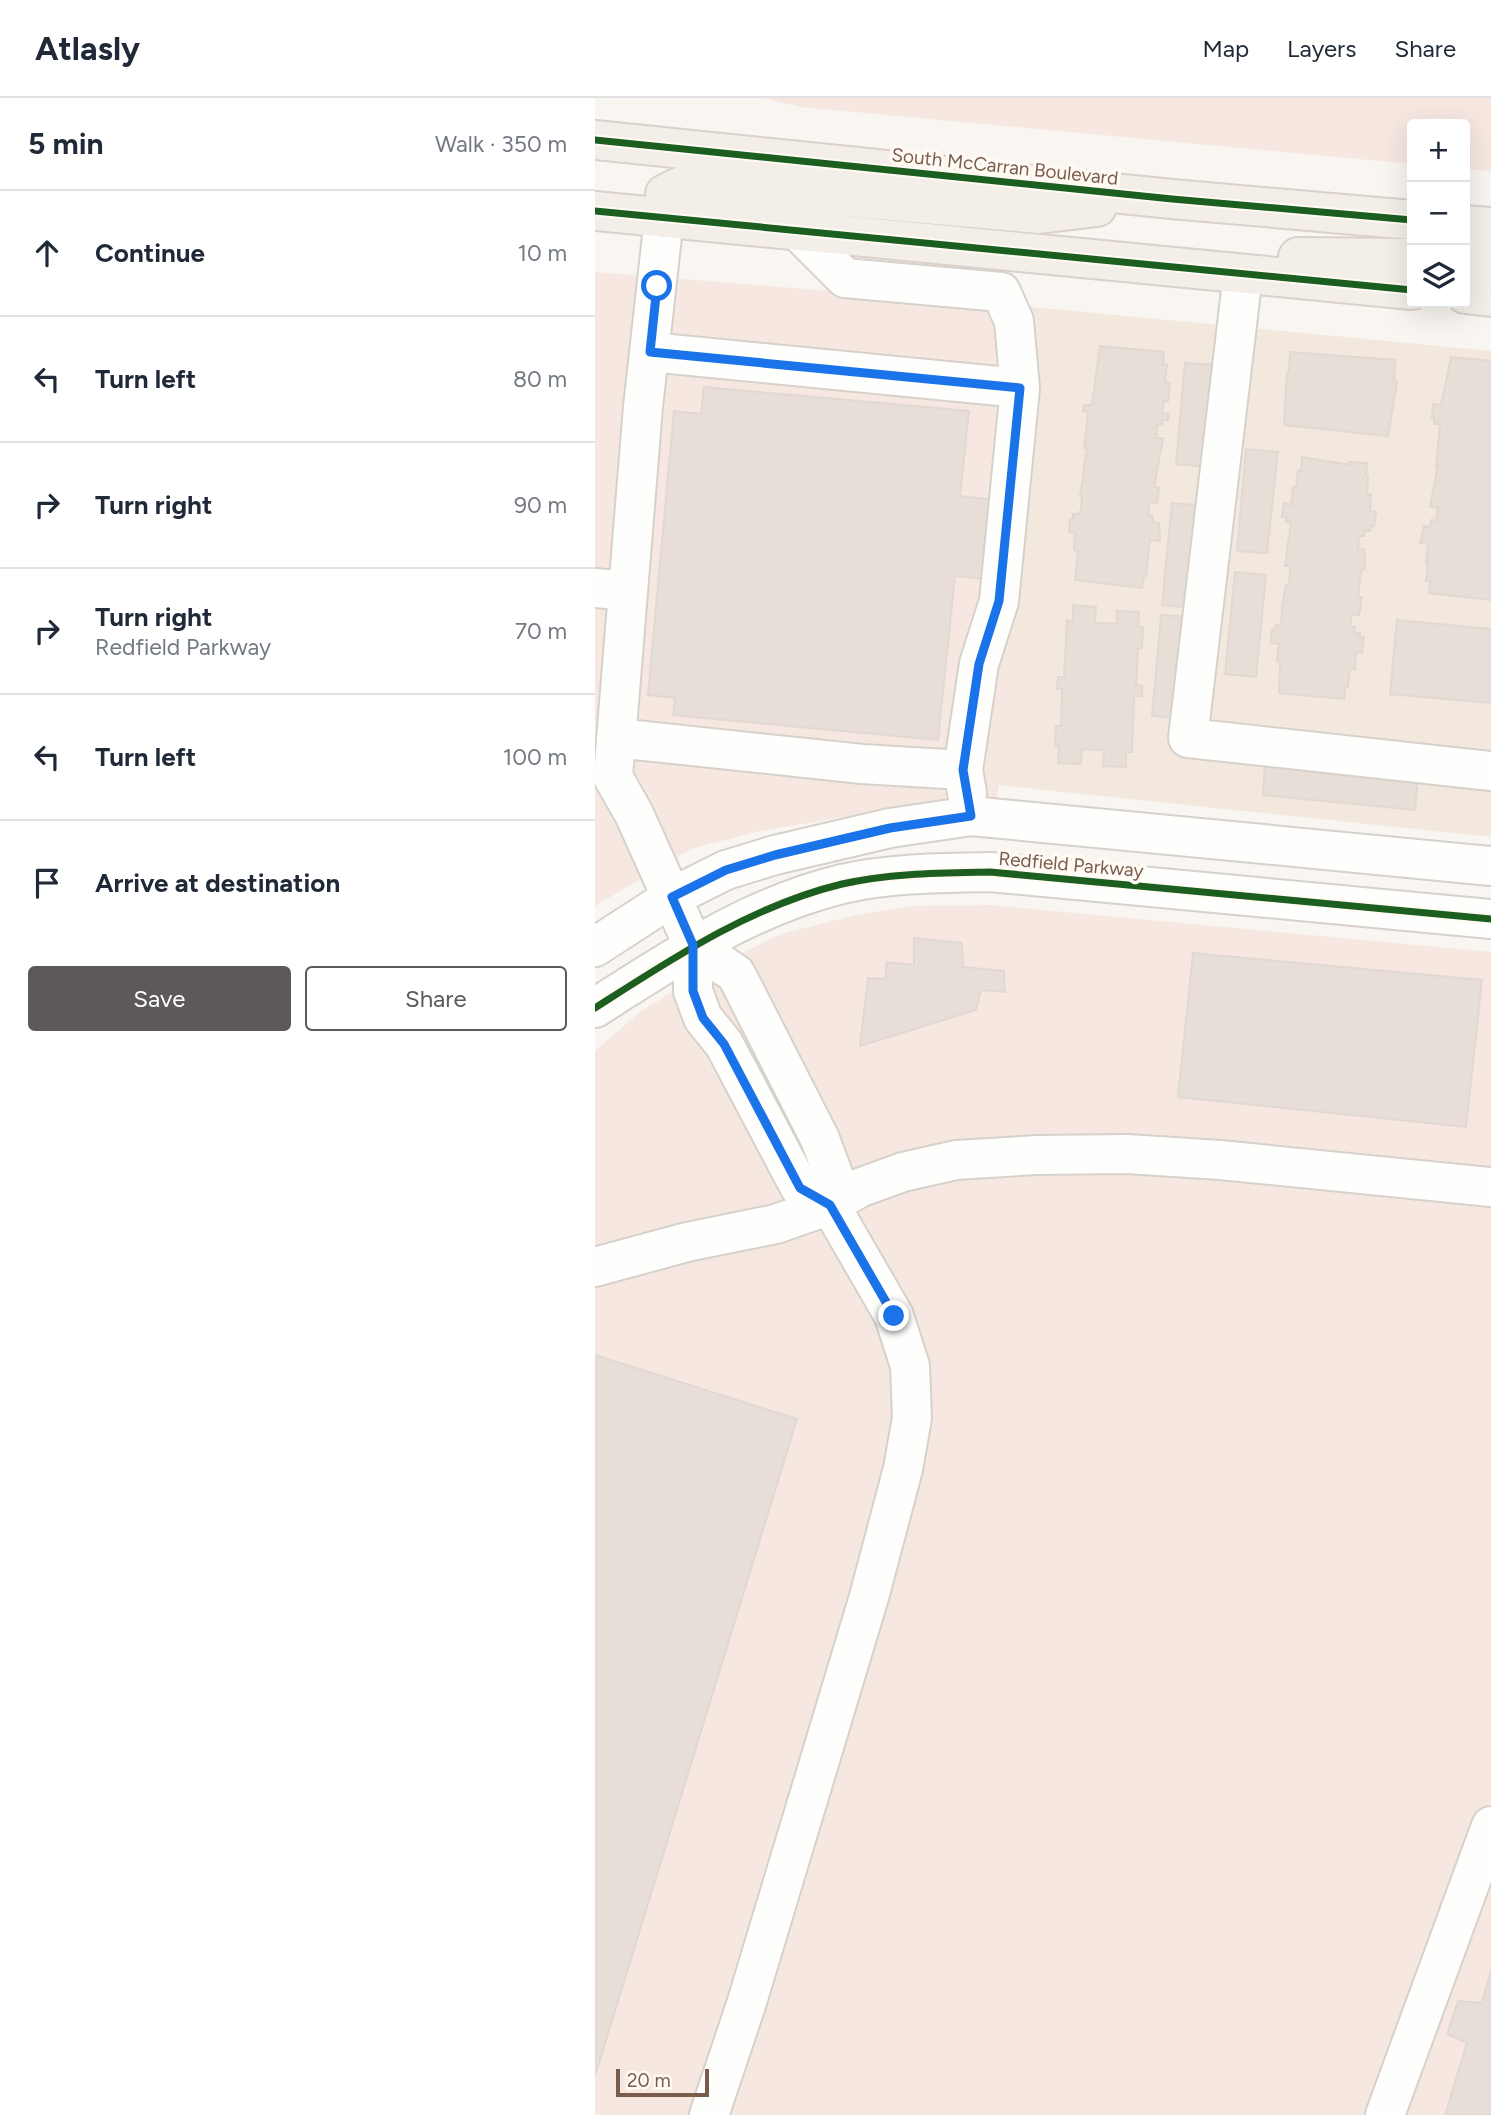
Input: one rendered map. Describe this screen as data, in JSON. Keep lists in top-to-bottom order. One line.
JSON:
{"streets":{"main road":["South McCarran Boulevard"],"street":["Redfield Parkway"]},"scale_bar":"20 m","page":{"header":"Atlasly","nav":["Map","Layers","Share"],"heading":["5 min","Walk · 350 m"],"map_buttons":["+","−"],"list":[["Continue","10 m"],["Turn left","80 m"],["Turn right","90 m"],["Turn right","Redfield Parkway","70 m"],["Turn left","100 m"],"Arrive at destination"],"buttons":["Save","Share"],"scale":"20 m"}}
